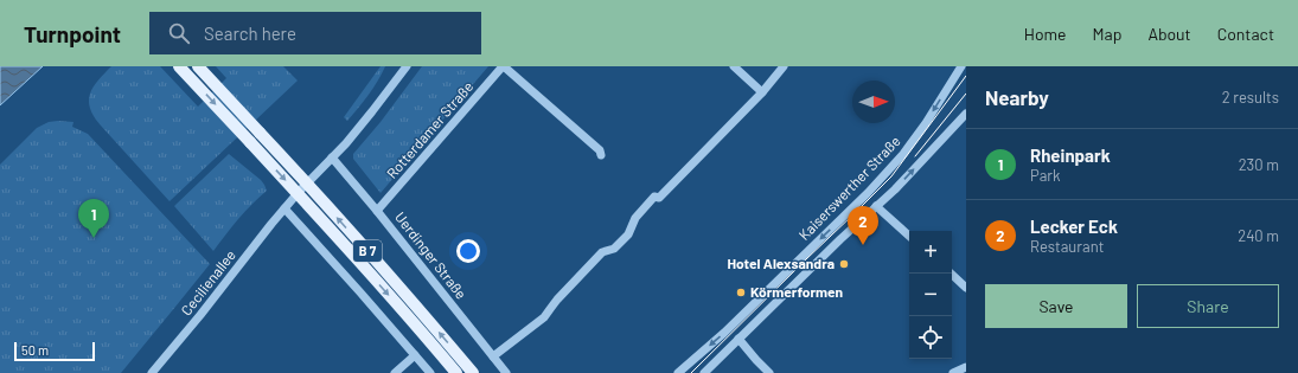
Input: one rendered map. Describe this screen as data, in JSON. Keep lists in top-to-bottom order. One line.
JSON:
{"streets":{"main road":["B 7"],"street":["Rotterdamer Straße","Kaiserswerther Straße","Uerdinger Straße","Cecilienallee"]},"crossings":[["Rotterdamer Straße","Uerdinger Straße"]],"places":["Hotel Alexsandra","Körmerformen"],"scale_bar":"50 m","north":"right","page":{"header":"Turnpoint","search":"Search here","nav":["Home","Map","About","Contact"],"heading":["Nearby","2 results"],"list":[{"mark":"1","name":"Rheinpark","note":"Park","value":"230 m"},{"mark":"2","name":"Lecker Eck","note":"Restaurant","value":"240 m"}],"pins":["1","2"],"map_buttons":["+","−"],"buttons":["Save","Share"],"scale":"50 m"}}
